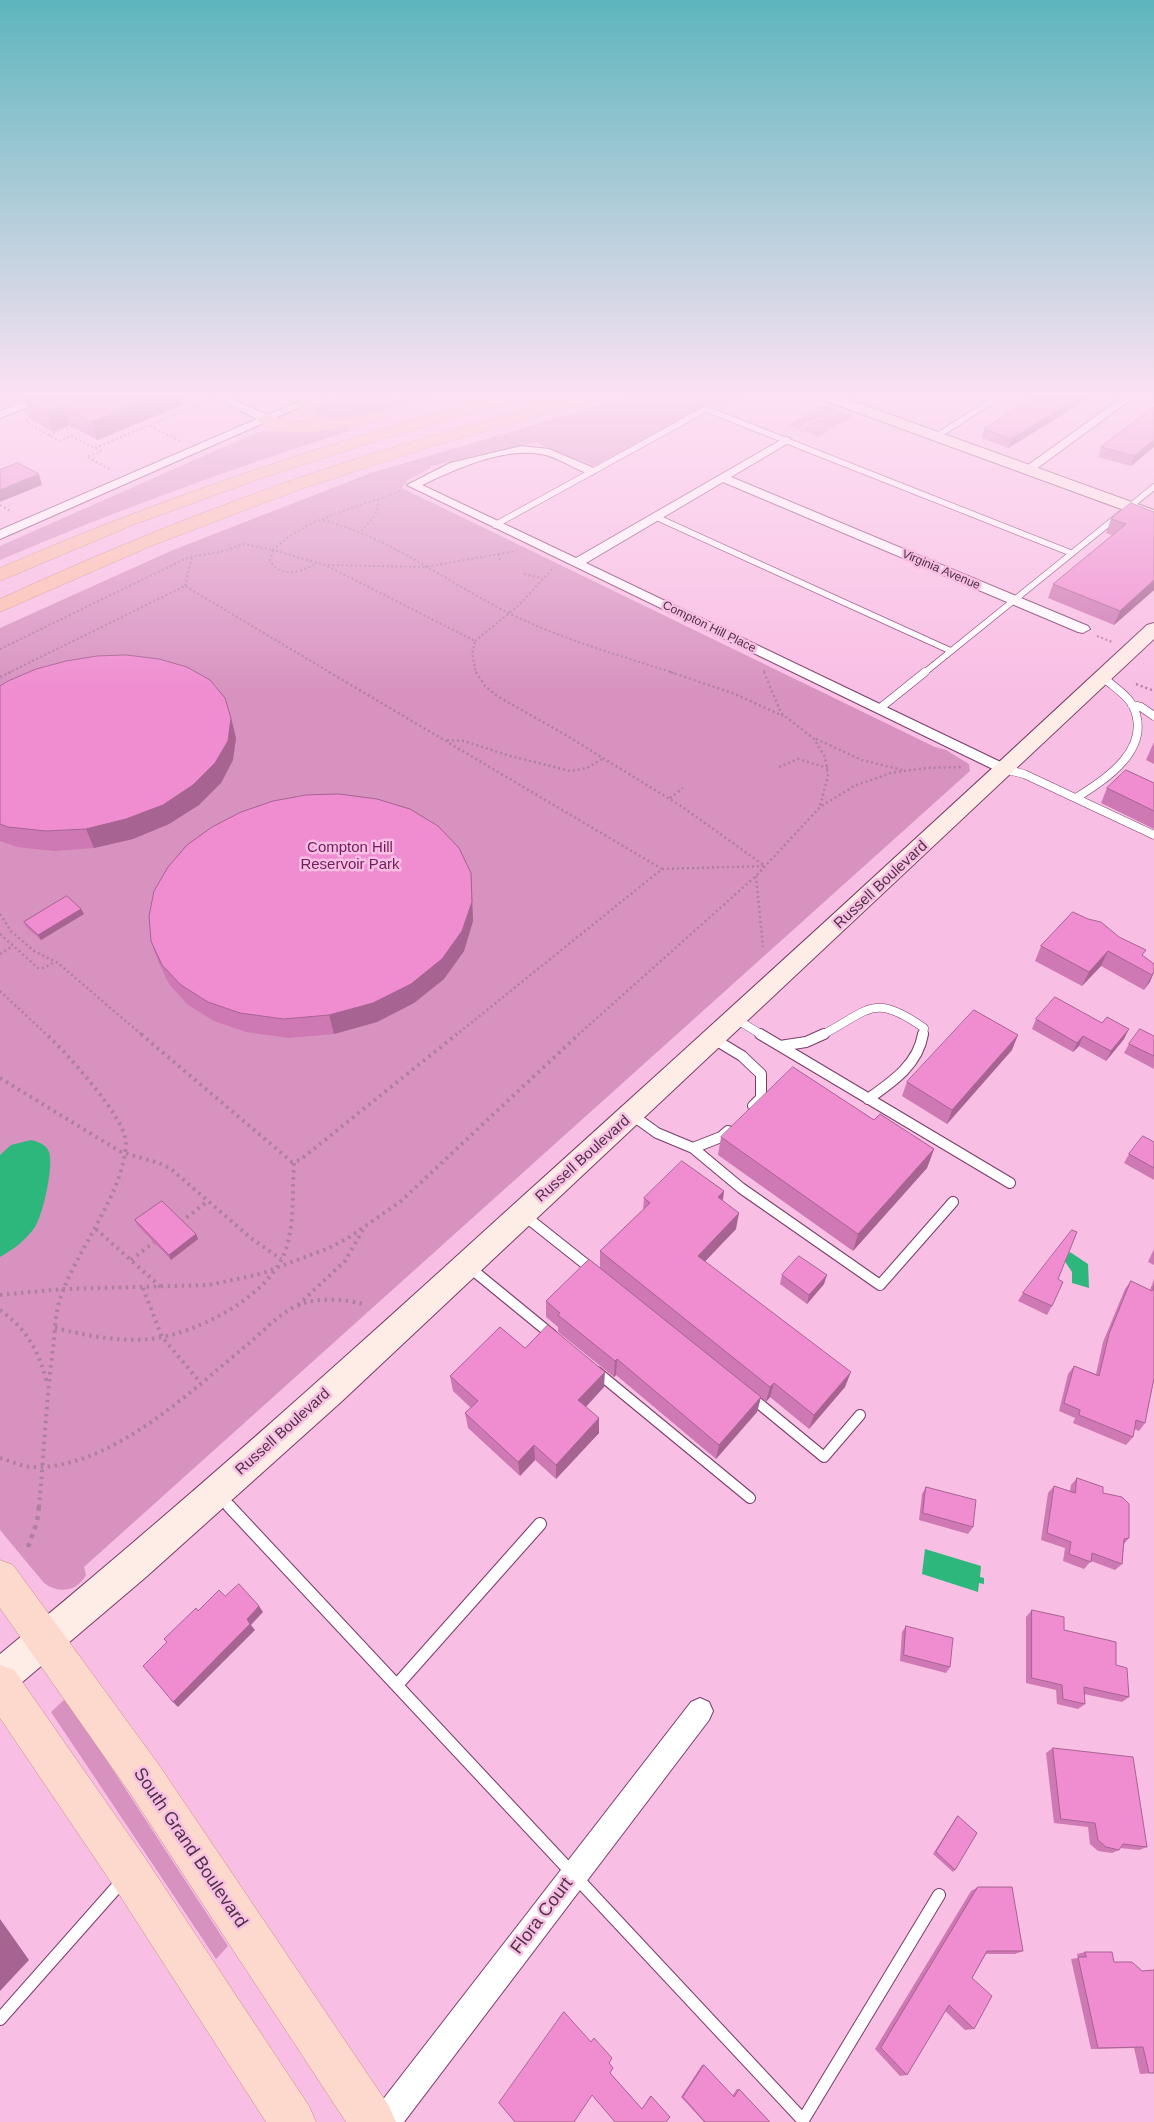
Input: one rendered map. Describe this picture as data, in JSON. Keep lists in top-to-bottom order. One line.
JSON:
{"streets":{"main road":["Russell Boulevard","South Grand Boulevard"],"street":["Virginia Avenue","Compton Hill Place","Flora Court"]},"crossings":[["Compton Hill Place","Russell Boulevard"],["Russell Boulevard","South Grand Boulevard"]],"parks":["Compton Hill Reservoir Park"]}
